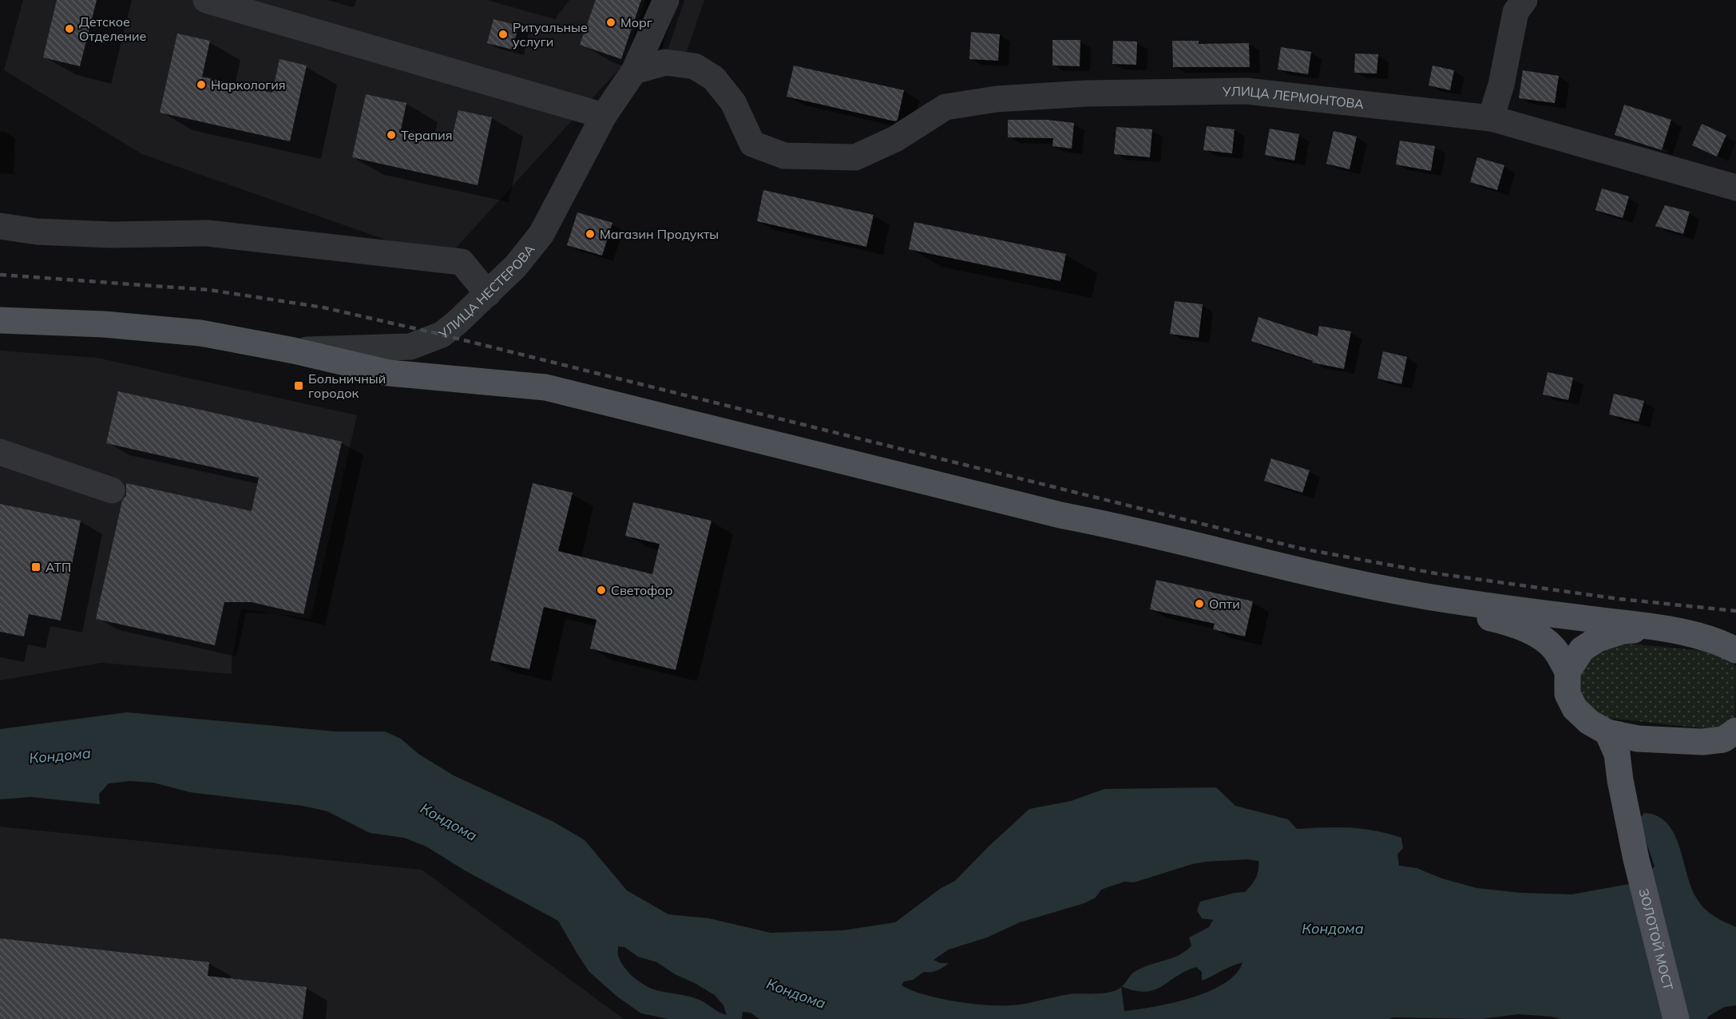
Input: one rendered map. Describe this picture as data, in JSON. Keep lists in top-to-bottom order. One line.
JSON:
{"streets":{"main road":["ЗОЛОТОЙ МОСТ"],"street":["УЛИЦА ЛЕРМОНТОВА","УЛИЦА НЕСТЕРОВА"]},"crossings":[["УЛИЦА ЛЕРМОНТОВА","УЛИЦА НЕСТЕРОВА"]],"water":["Кондома"],"places":{"other":["Морг","Детское Отделение","Ритуальные услуги","Наркология","Терапия","Магазин Продукты","Светофор","Опти"],"transit":["Больничный городок","АТП"]}}
